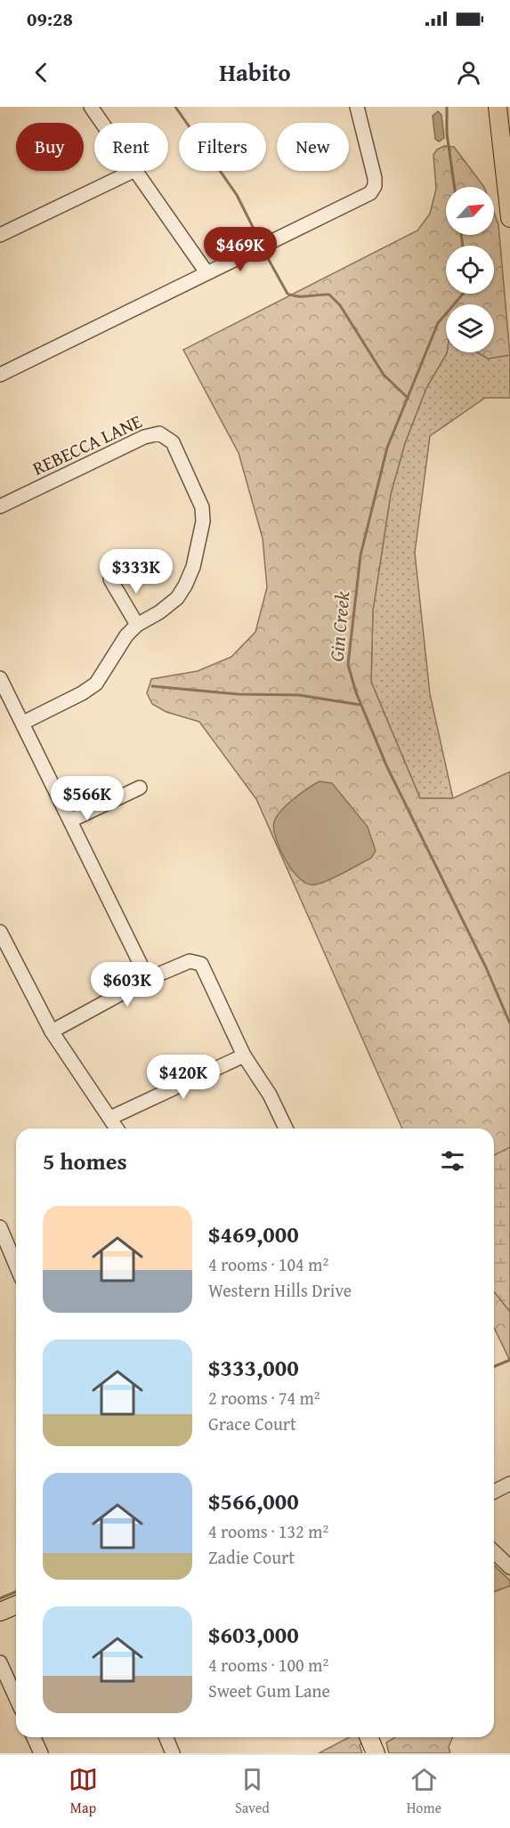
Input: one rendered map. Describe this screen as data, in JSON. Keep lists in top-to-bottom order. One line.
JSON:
{"streets":{"street":["REBECCA LANE"]},"water":["Gin Creek"],"north":"top right","page":{"status":"09:28","header":"Habito","chip":["Buy","Rent","Filters","New"],"price":["$469K","$333K","$566K","$603K","$420K"],"heading":"5 homes","list":[{"name":"$469,000","note":"4 rooms · 104 m² · Western Hills Drive"},{"name":"$333,000","note":"2 rooms · 74 m² · Grace Court"},{"name":"$566,000","note":"4 rooms · 132 m² · Zadie Court"},{"name":"$603,000","note":"4 rooms · 100 m² · Sweet Gum Lane"}],"tabs":["Map","Saved","Home"]}}
